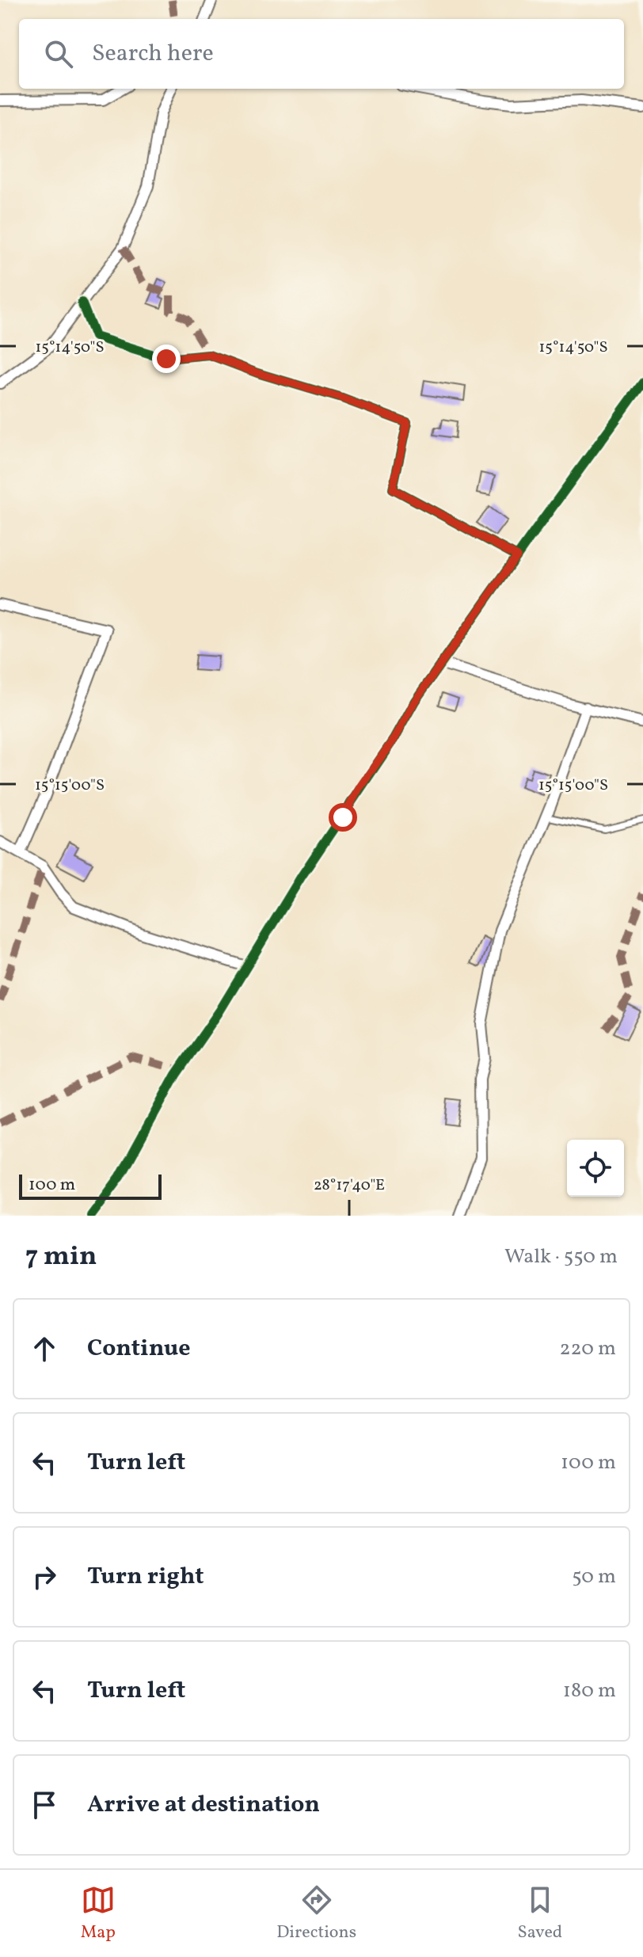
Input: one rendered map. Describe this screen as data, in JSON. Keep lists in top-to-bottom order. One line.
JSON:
{"scale_bar":"100 m","page":{"search":"Search here","scale":"100 m","heading":["7 min","Walk · 550 m"],"list":[["Continue","220 m"],["Turn left","100 m"],["Turn right","50 m"],["Turn left","180 m"],"Arrive at destination"],"nav":["Map","Directions","Saved"]},"coordinates":["15°14'50\"S","15°15'00\"S","28°17'40\"E"]}
